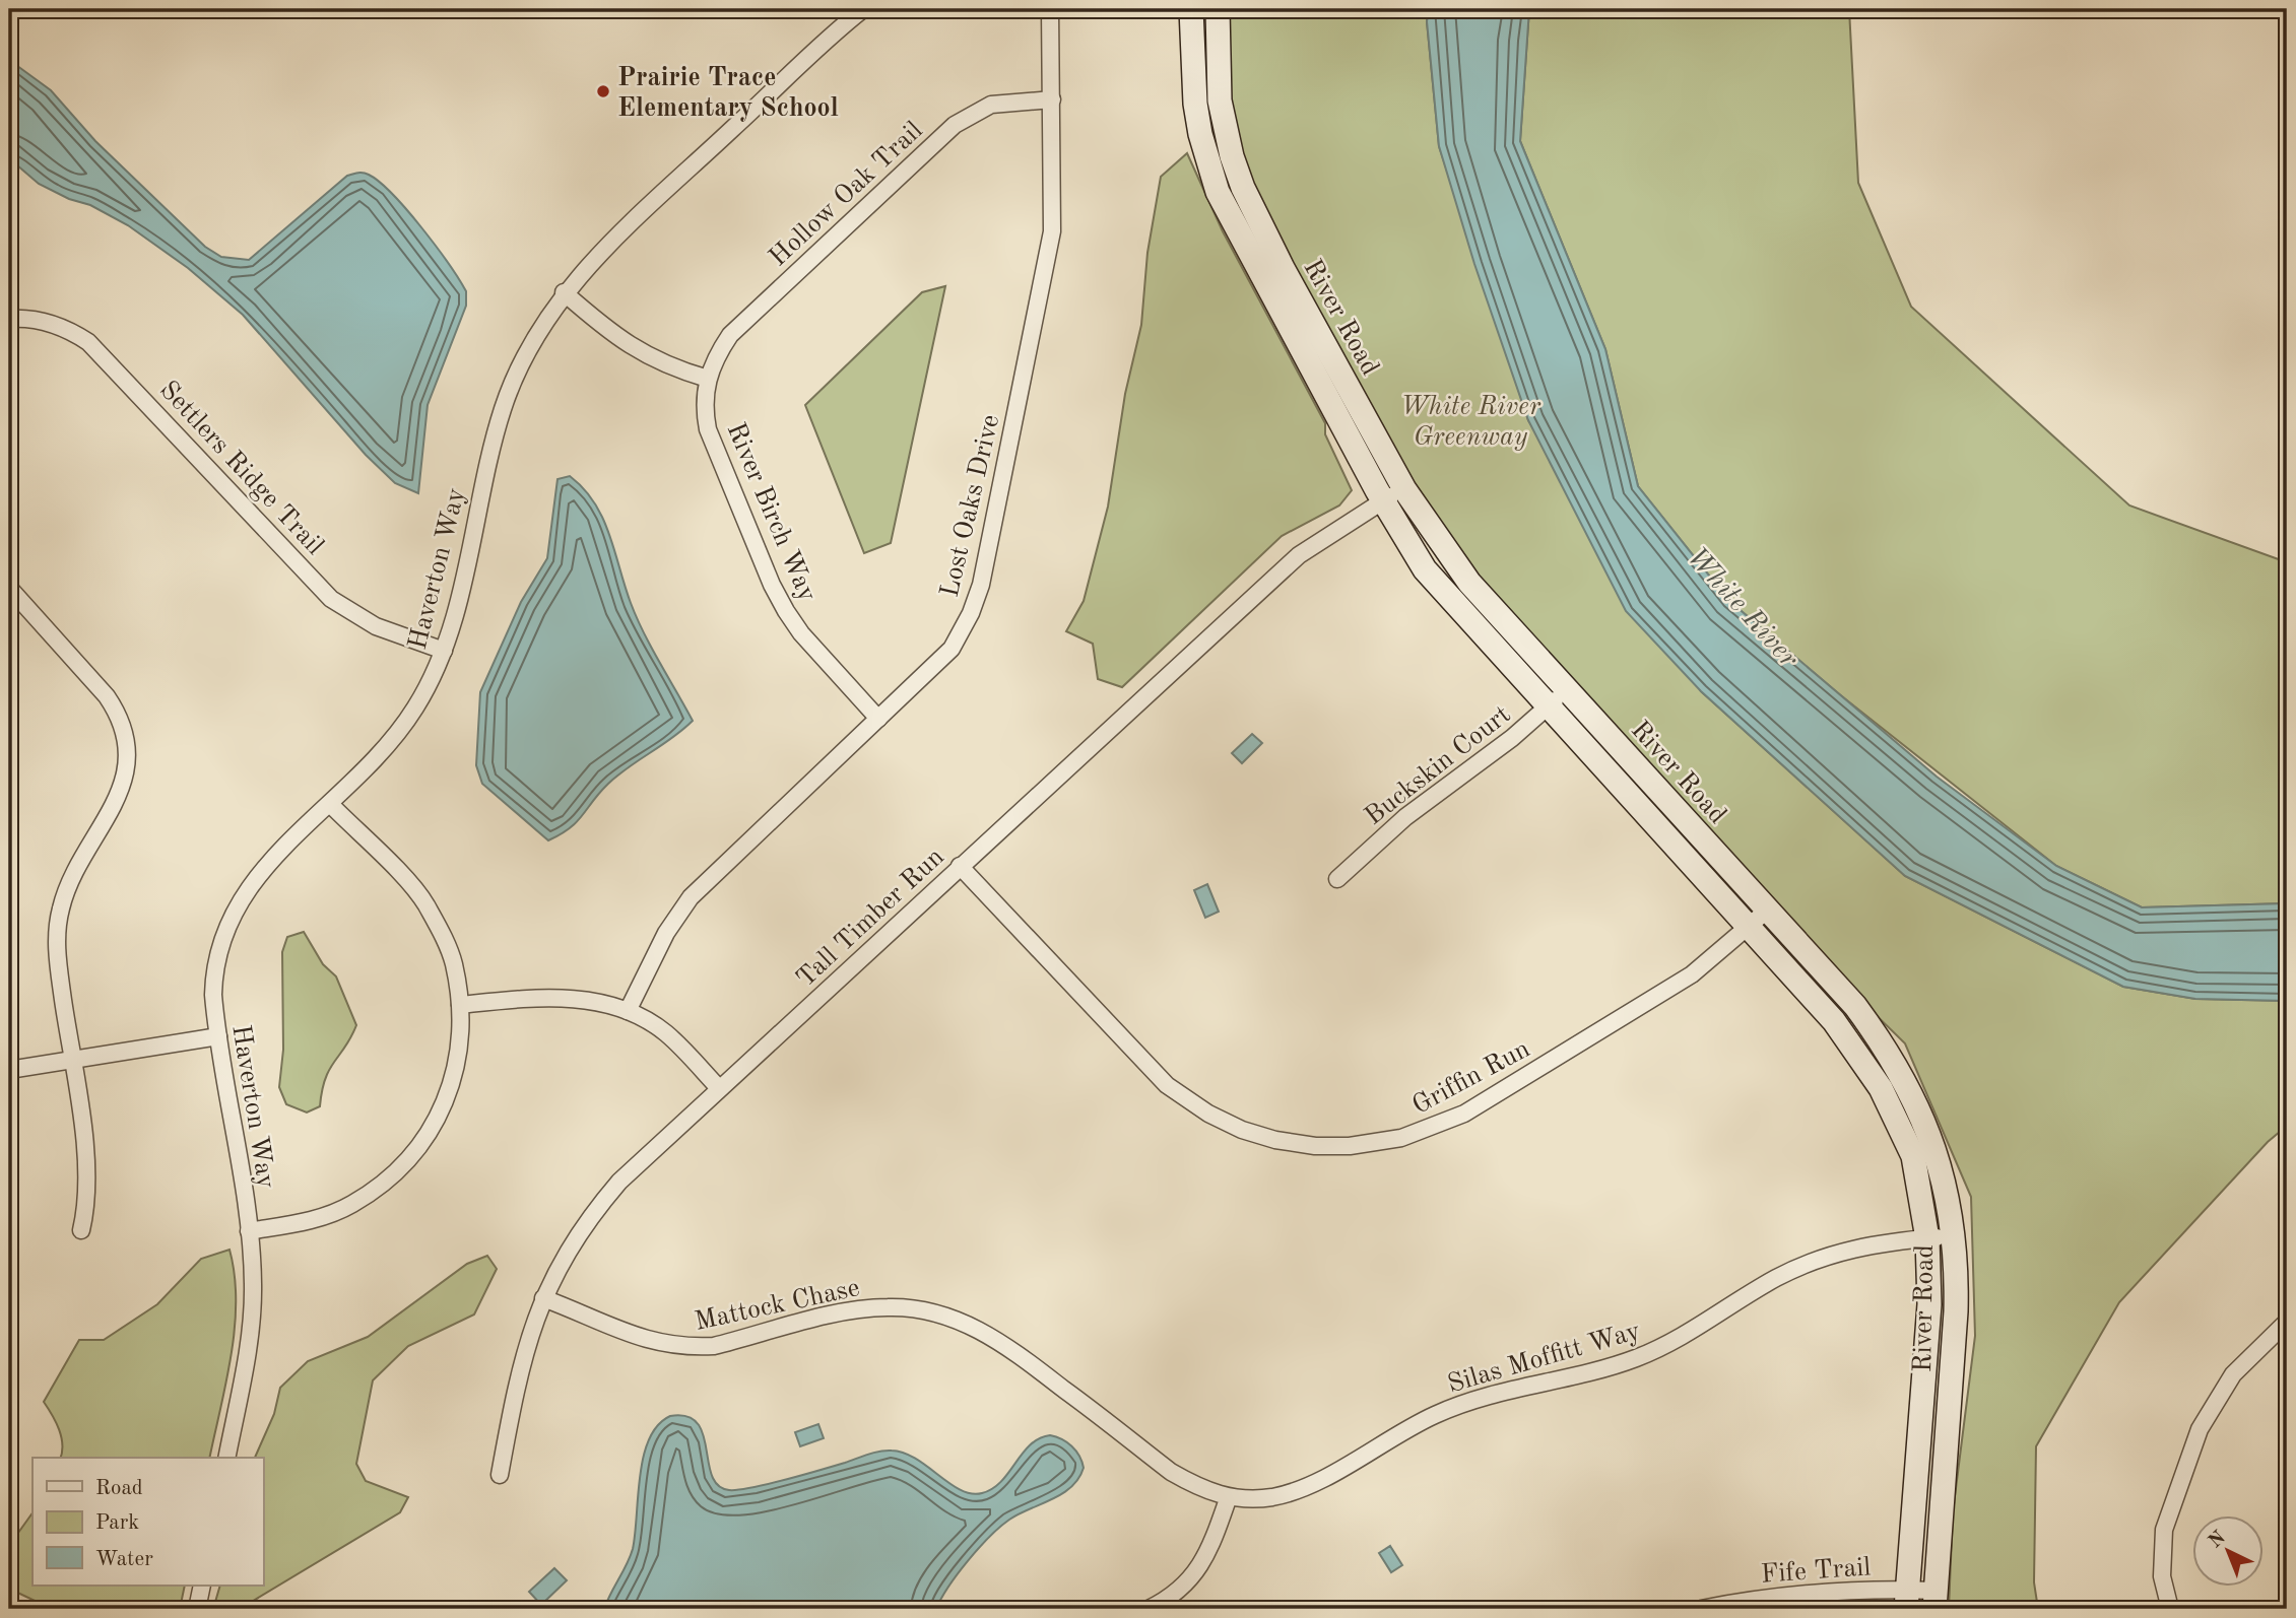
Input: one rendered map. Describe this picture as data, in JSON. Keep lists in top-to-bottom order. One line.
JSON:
{"streets":{"main road":["River Road"],"street":["Hollow Oak Trail","Settlers Ridge Trail","Lost Oaks Drive","River Birch Way","Haverton Way","Buckskin Court","Tall Timber Run","Griffin Run","Mattock Chase","Silas Moffitt Way","Fife Trail"]},"crossings":[["Hollow Oak Trail","Lost Oaks Drive"],["Hollow Oak Trail","River Birch Way"],["River Road","Buckskin Court"],["River Road","Tall Timber Run"],["River Road","Griffin Run"],["River Road","Silas Moffitt Way"],["River Road","Fife Trail"],["Settlers Ridge Trail","Haverton Way"],["Lost Oaks Drive","River Birch Way"],["Tall Timber Run","Griffin Run"],["Tall Timber Run","Mattock Chase"],["Mattock Chase","Silas Moffitt Way"]],"water":["White River"],"parks":["White River Greenway"],"places":["Prairie Trace Elementary School"],"legend":["Road","Park","Water"],"north":"top left"}
